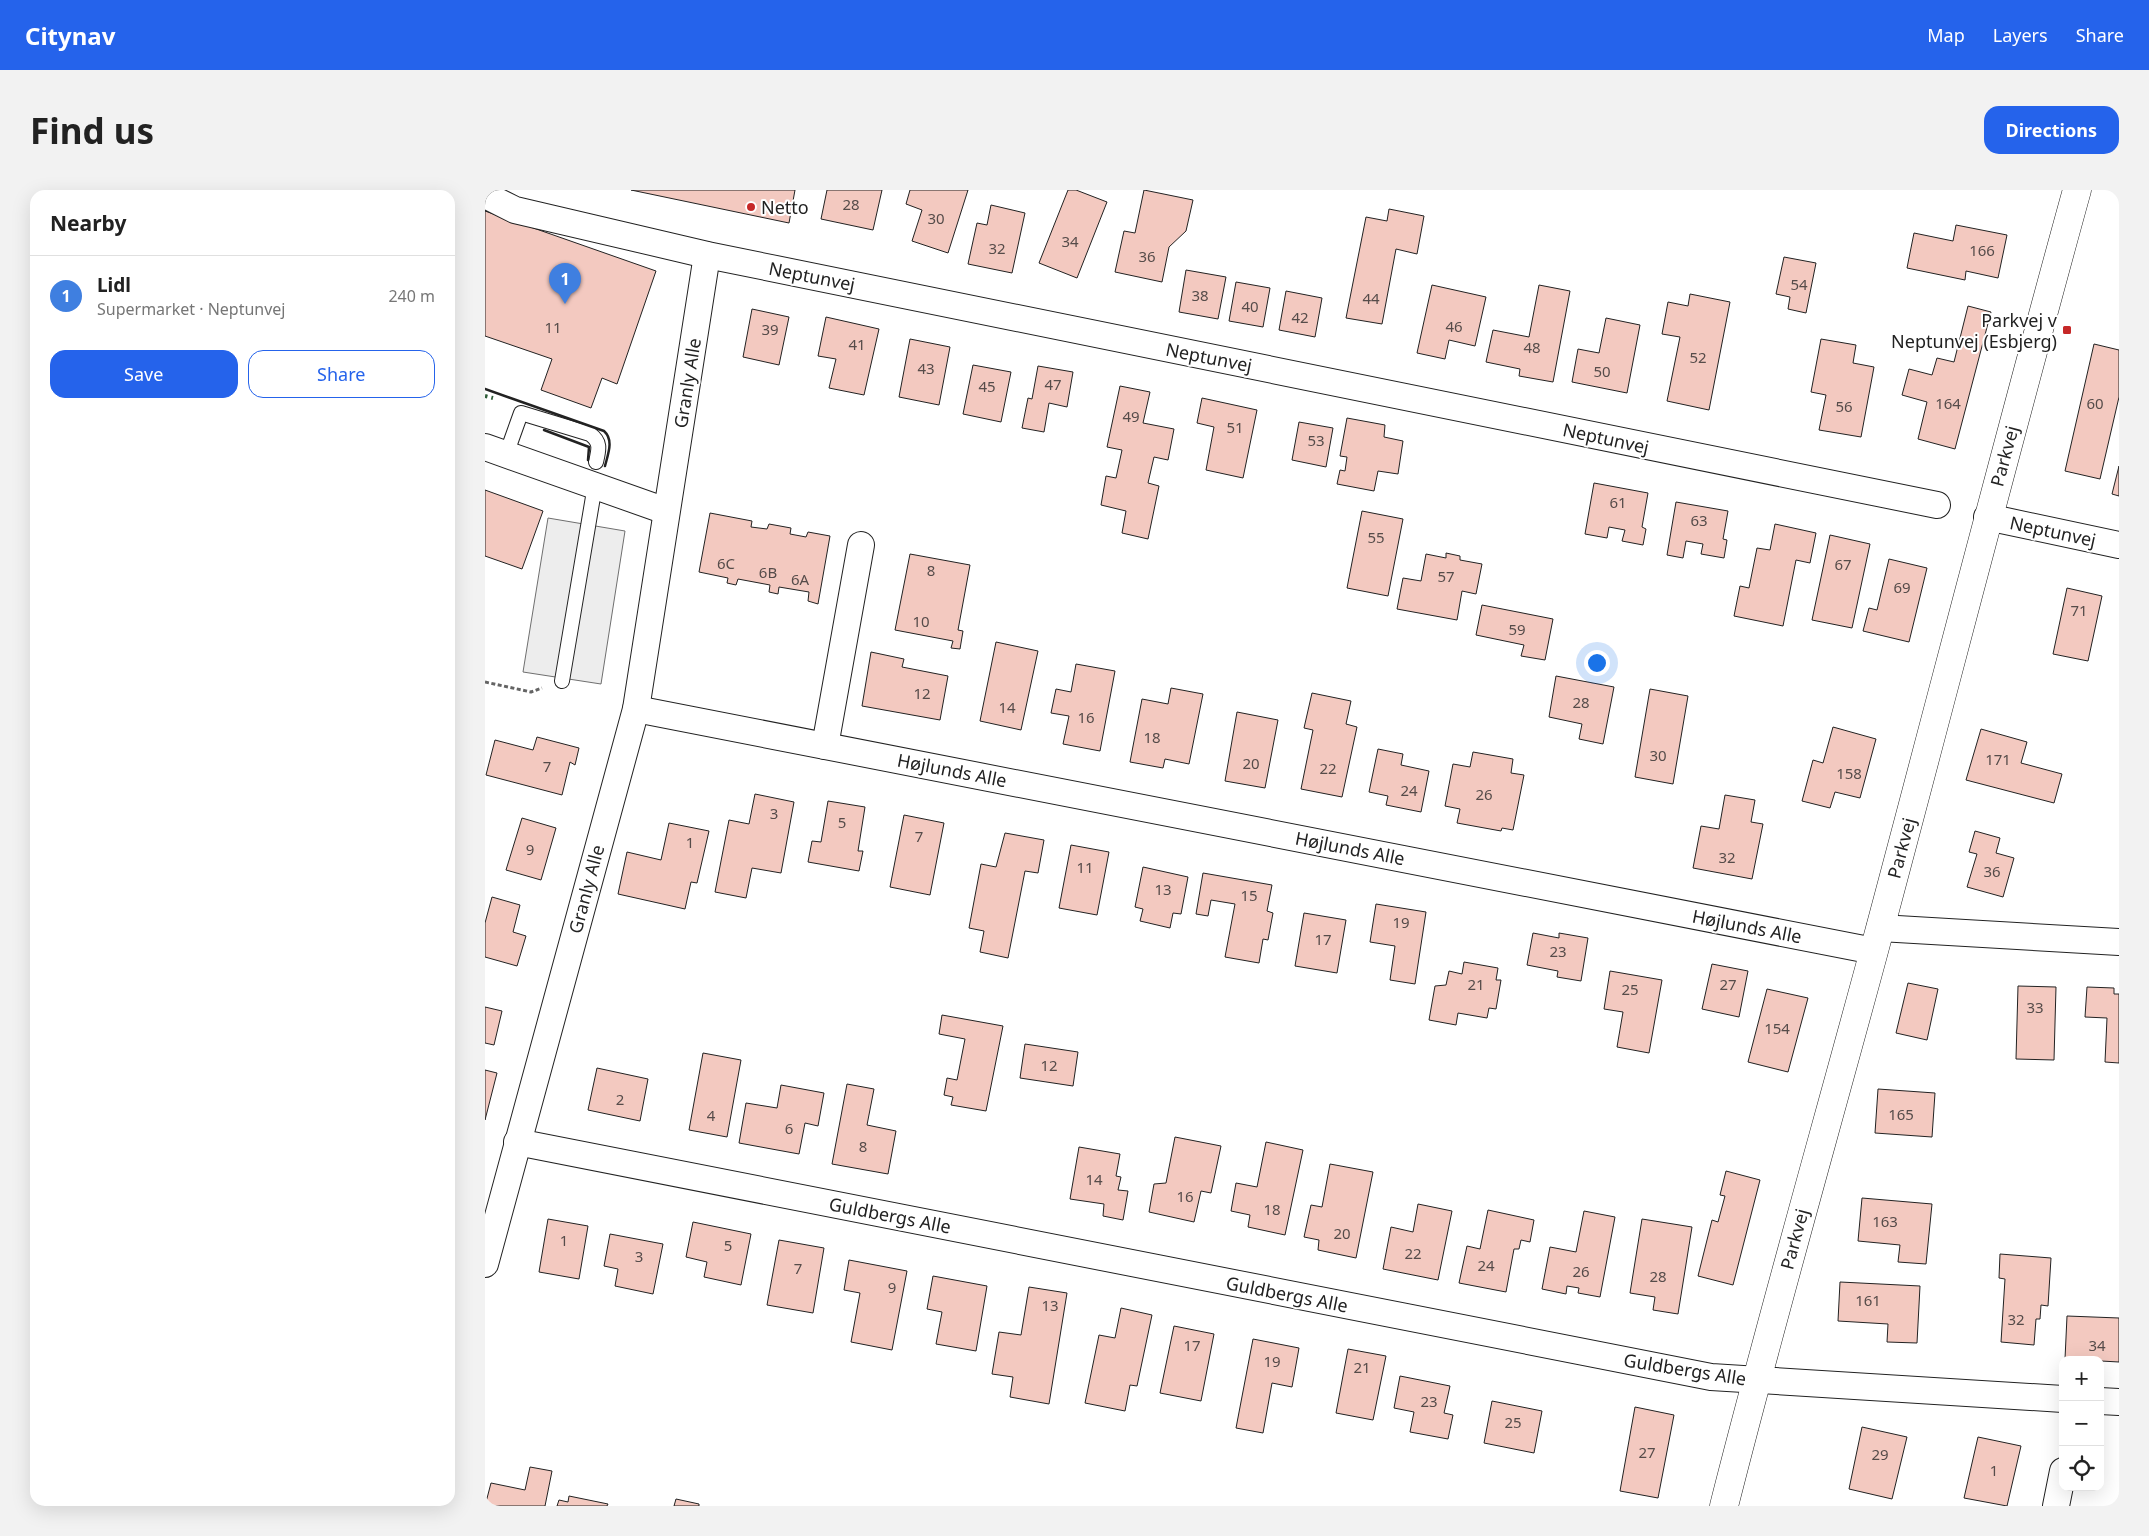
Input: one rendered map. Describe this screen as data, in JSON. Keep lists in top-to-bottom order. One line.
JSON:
{"streets":{"street":["Neptunvej","Granly Alle","Parkvej","Højlunds Alle","Guldbergs Alle"]},"crossings":[["Neptunvej","Granly Alle"],["Neptunvej","Parkvej"],["Granly Alle","Højlunds Alle"],["Granly Alle","Guldbergs Alle"],["Parkvej","Højlunds Alle"],["Parkvej","Guldbergs Alle"]],"places":{"other":["Netto"],"transit":["Parkvej v Neptunvej (Esbjerg)"]},"house_numbers":["28","30","34","32","166","36","54","38","44","40","42","46","11","39","41","48","52","43","50","47","45","164","60","56","49","51","53","61","63","55","6C","67","8","6B","57","6A","69","71","10","59","12","28","14","16","18","30","171","20","7","22","158","24","26","3","5","7","1","9","32","11","36","13","15","19","17","23","21","27","25","33","154","12","2","165","4","6","8","14","16","18","163","20","1","5","22","3","24","7","26","28","9","161","13","32","17","34","19","21","23","25","27","29","1"],"page":{"header":"Citynav","nav":["Map","Layers","Share"],"buttons":["Directions",["Save","Share"]],"title":"Find us","heading":"Nearby","list":[{"mark":"1","name":"Lidl","note":"Supermarket · Neptunvej","value":"240 m"}],"pins":"1","map_buttons":["+","−"]}}
